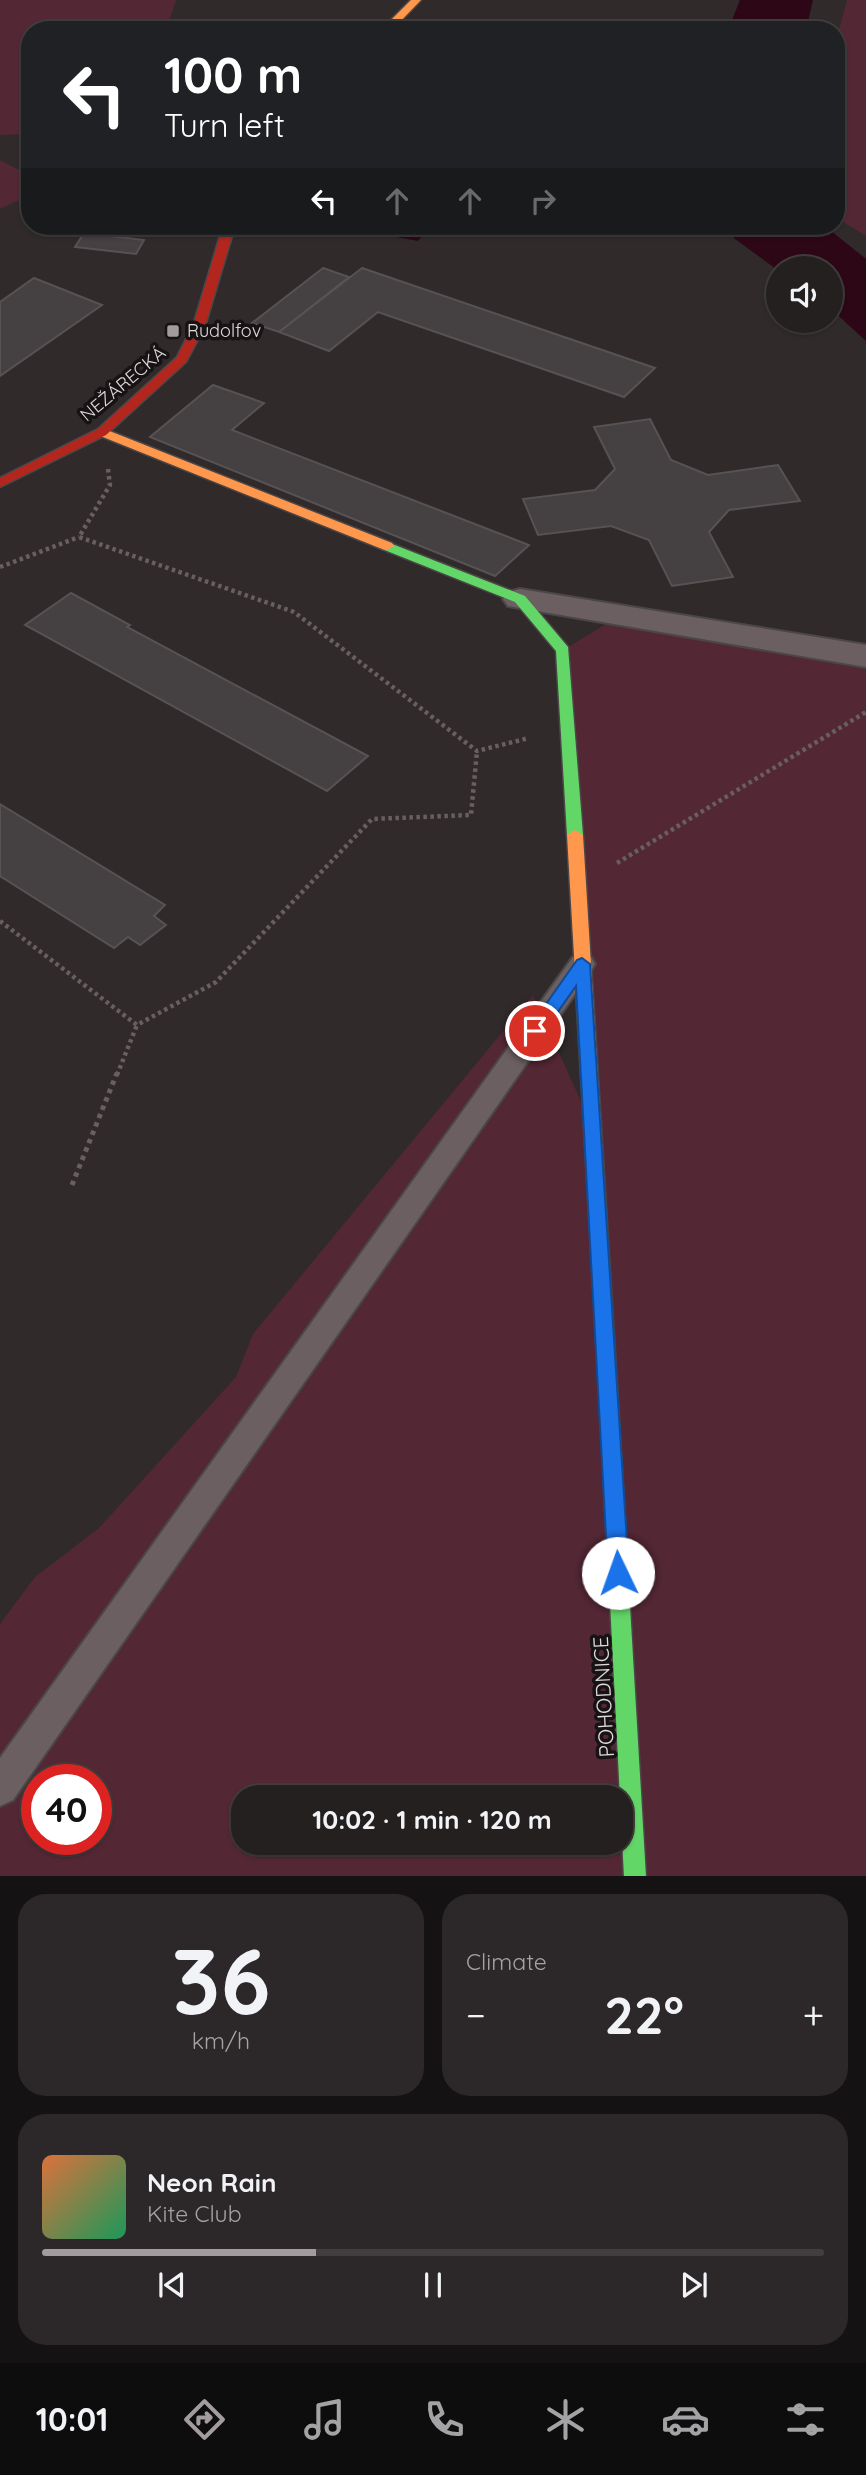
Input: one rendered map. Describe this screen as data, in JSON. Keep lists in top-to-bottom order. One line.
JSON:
{"streets":{"street":["NEŽÁRECKÁ","POHODNICE"]},"places":{"transit":["Rudolfov"]},"page":{"turn":["100 m","Turn left"],"limit":"40","trip":"10:02 · 1 min · 120 m","tile":[["36","km/h"],"Climate"],"heat":["−","22°","+"],"song":["Neon Rain","Kite Club"],"tabs":"10:01"}}
